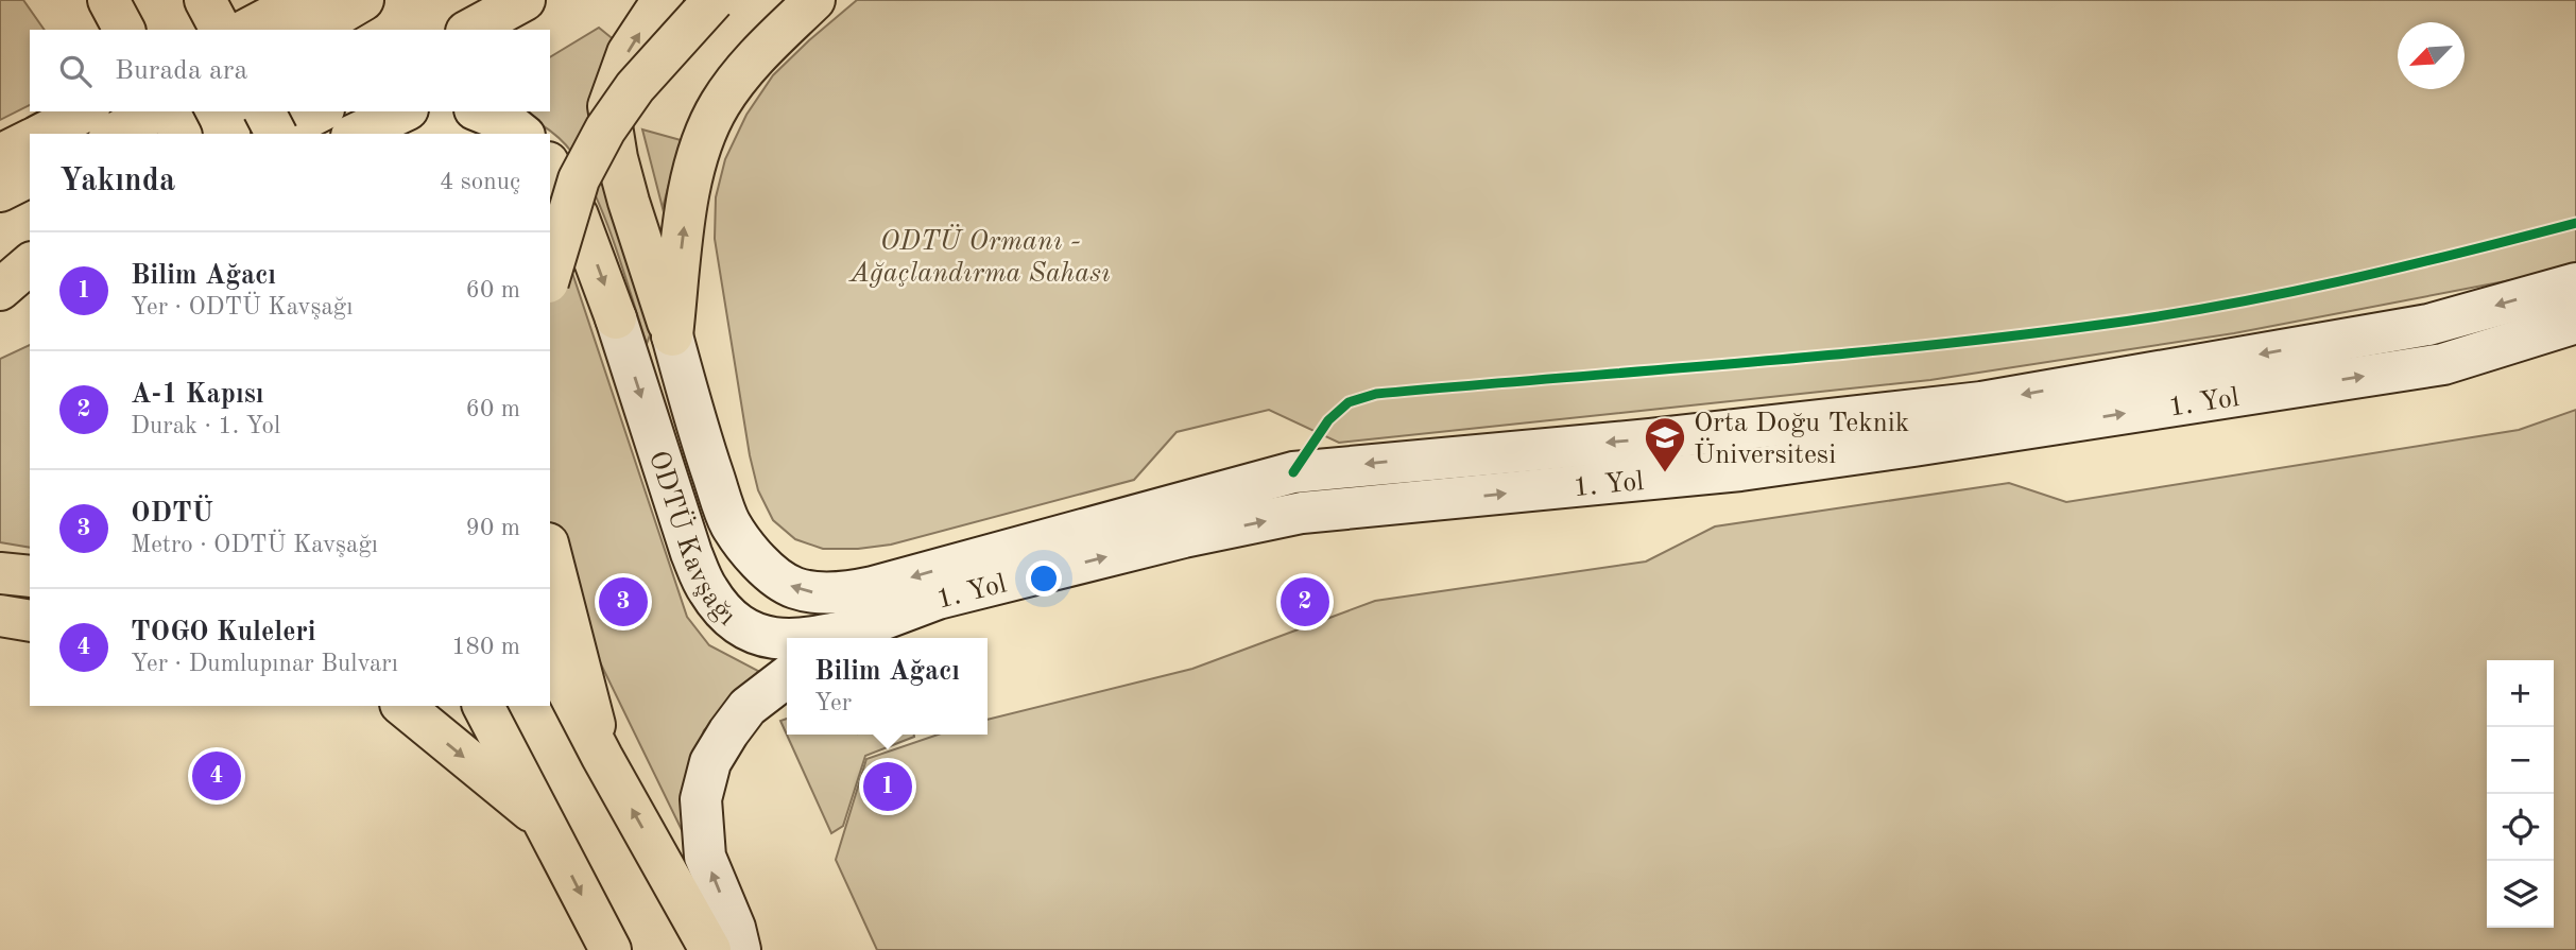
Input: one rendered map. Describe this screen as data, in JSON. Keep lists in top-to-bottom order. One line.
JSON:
{"streets":{"main road":["1. Yol","ODTÜ Kavşağı"]},"crossings":[["1. Yol","ODTÜ Kavşağı"]],"parks":["ODTÜ Ormanı - Ağaçlandırma Sahası"],"places":{"school or university":["Orta Doğu Teknik Üniversitesi"]},"north":"bottom left","page":{"search":"Burada ara","heading":["Yakında","4 sonuç"],"list":[{"mark":"1","name":"Bilim Ağacı","note":"Yer · ODTÜ Kavşağı","value":"60 m"},{"mark":"2","name":"A-1 Kapısı","note":"Durak · 1. Yol","value":"60 m"},{"mark":"3","name":"ODTÜ","note":"Metro · ODTÜ Kavşağı","value":"90 m"},{"mark":"4","name":"TOGO Kuleleri","note":"Yer · Dumlupınar Bulvarı","value":"180 m"}],"pins":["2","3","4","1"],"popup":["Bilim Ağacı","Yer"],"map_buttons":["+","−"]}}
